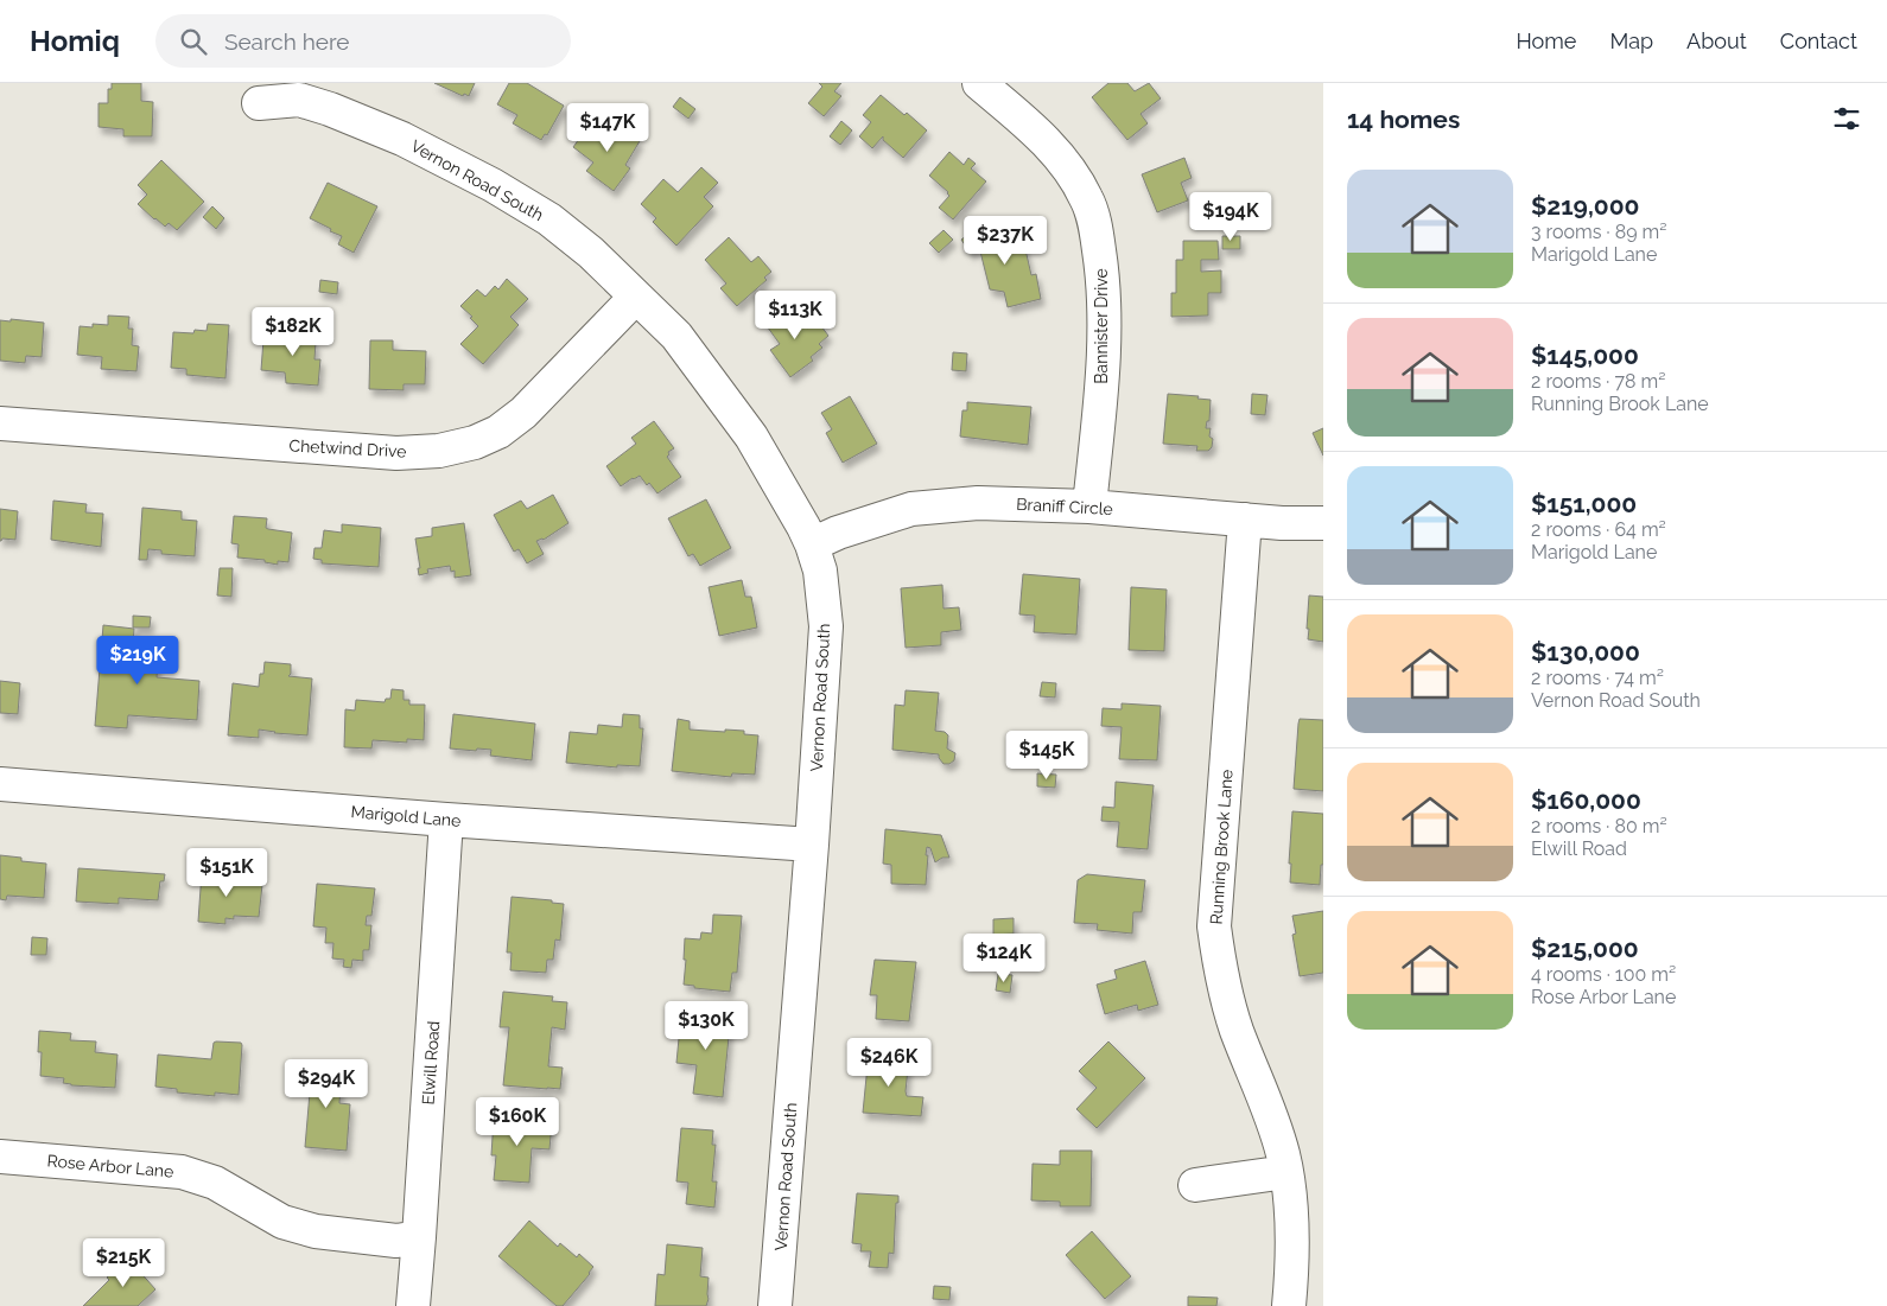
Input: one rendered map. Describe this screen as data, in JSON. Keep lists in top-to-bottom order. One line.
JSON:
{"streets":{"street":["Vernon Road South","Bannister Drive","Chetwind Drive","Braniff Circle","Marigold Lane","Running Brook Lane","Elwill Road","Rose Arbor Lane"]},"crossings":[["Vernon Road South","Chetwind Drive"],["Vernon Road South","Braniff Circle"],["Vernon Road South","Marigold Lane"],["Bannister Drive","Braniff Circle"],["Braniff Circle","Running Brook Lane"],["Marigold Lane","Elwill Road"],["Elwill Road","Rose Arbor Lane"]],"page":{"header":"Homiq","search":"Search here","nav":["Home","Map","About","Contact"],"heading":"14 homes","price":["$147K","$194K","$237K","$113K","$182K","$219K","$145K","$151K","$124K","$130K","$246K","$294K","$160K","$215K"],"list":[{"name":"$219,000","note":"3 rooms · 89 m² · Marigold Lane"},{"name":"$145,000","note":"2 rooms · 78 m² · Running Brook Lane"},{"name":"$151,000","note":"2 rooms · 64 m² · Marigold Lane"},{"name":"$130,000","note":"2 rooms · 74 m² · Vernon Road South"},{"name":"$160,000","note":"2 rooms · 80 m² · Elwill Road"},{"name":"$215,000","note":"4 rooms · 100 m² · Rose Arbor Lane"}]}}
